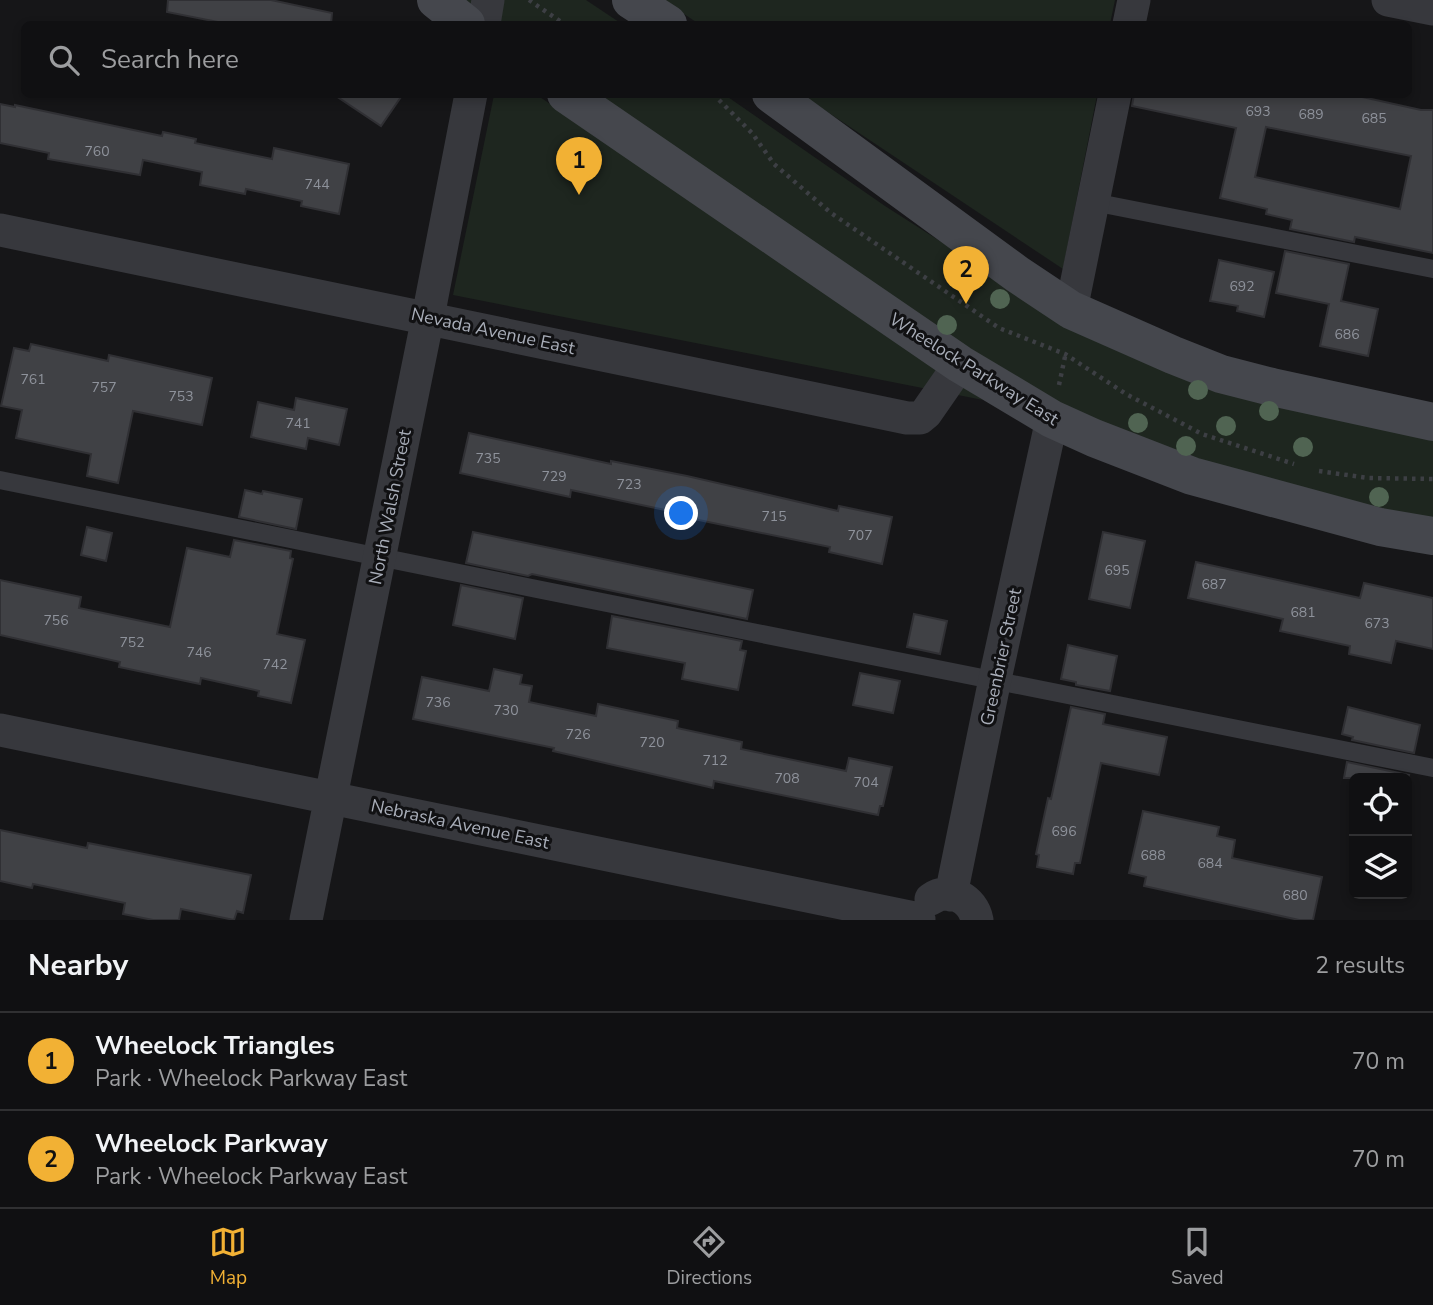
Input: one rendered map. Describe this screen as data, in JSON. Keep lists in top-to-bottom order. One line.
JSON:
{"streets":{"street":["Nevada Avenue East","Wheelock Parkway East","North Walsh Street","Greenbrier Street","Nebraska Avenue East"]},"crossings":[["Nevada Avenue East","Wheelock Parkway East"],["Nevada Avenue East","North Walsh Street"],["Wheelock Parkway East","Greenbrier Street"],["North Walsh Street","Nebraska Avenue East"]],"house_numbers":["693","689","685","760","744","692","686","761","757","753","741","735","729","723","715","707","695","687","681","756","673","752","746","742","736","730","726","720","712","708","704","696","688","684","680"],"page":{"search":"Search here","pins":["1","2"],"heading":["Nearby","2 results"],"list":[{"mark":"1","name":"Wheelock Triangles","note":"Park · Wheelock Parkway East","value":"70 m"},{"mark":"2","name":"Wheelock Parkway","note":"Park · Wheelock Parkway East","value":"70 m"}],"nav":["Map","Directions","Saved"]}}
